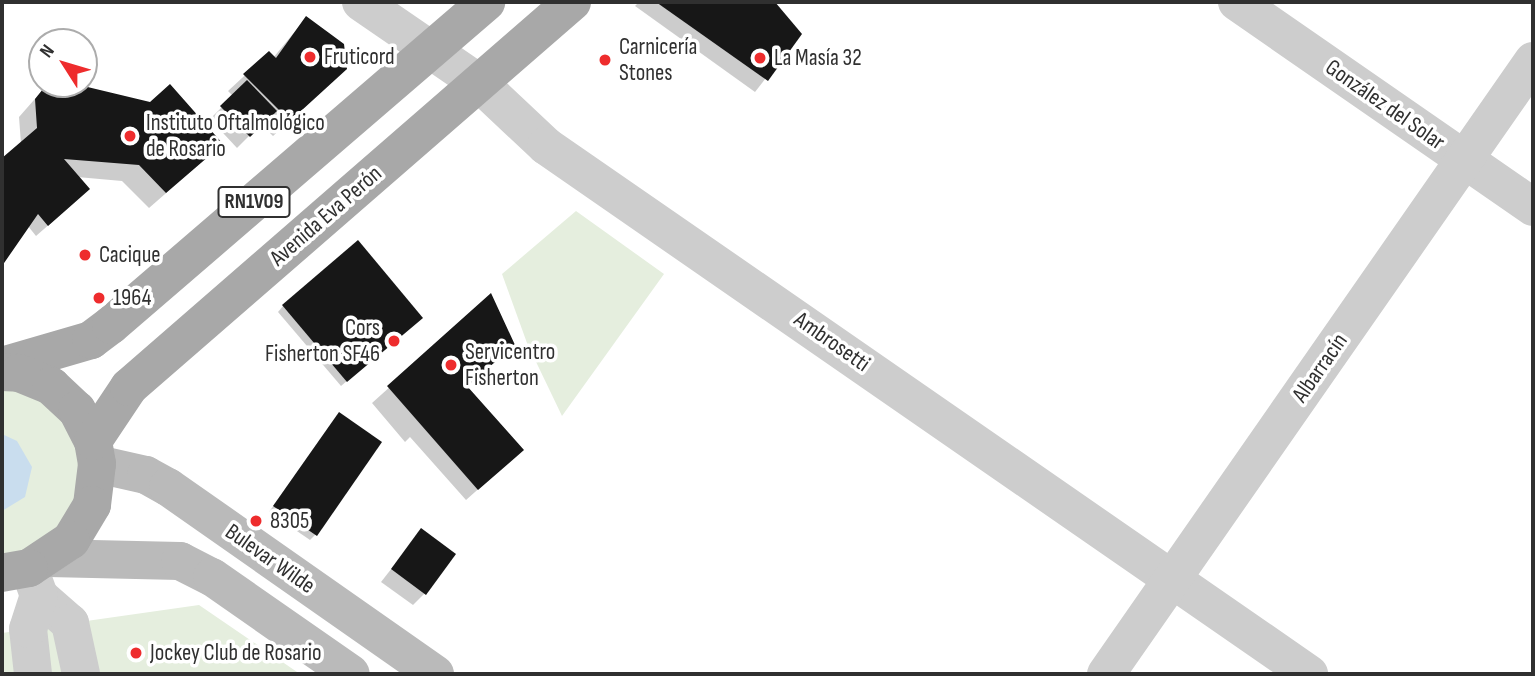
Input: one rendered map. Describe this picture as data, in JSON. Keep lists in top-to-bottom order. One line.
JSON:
{"streets":{"main road":["RN1V09","Avenida Eva Perón","Bulevar Wilde"],"street":["González del Solar","Ambrosetti","Albarracín"]},"crossings":[["González del Solar","Albarracín"],["RN1V09","Avenida Eva Perón"],["RN1V09","Ambrosetti"],["RN1V09","Bulevar Wilde"],["Avenida Eva Perón","Ambrosetti"],["Avenida Eva Perón","Bulevar Wilde"],["Ambrosetti","Albarracín"]],"places":["Fruticord","La Masía 32","Carnicería Stones","Instituto Oftalmológico de Rosario","Cacique","1964","Cors Fisherton SF46","Servicentro Fisherton","8305","Jockey Club de Rosario"],"north":"top left"}
